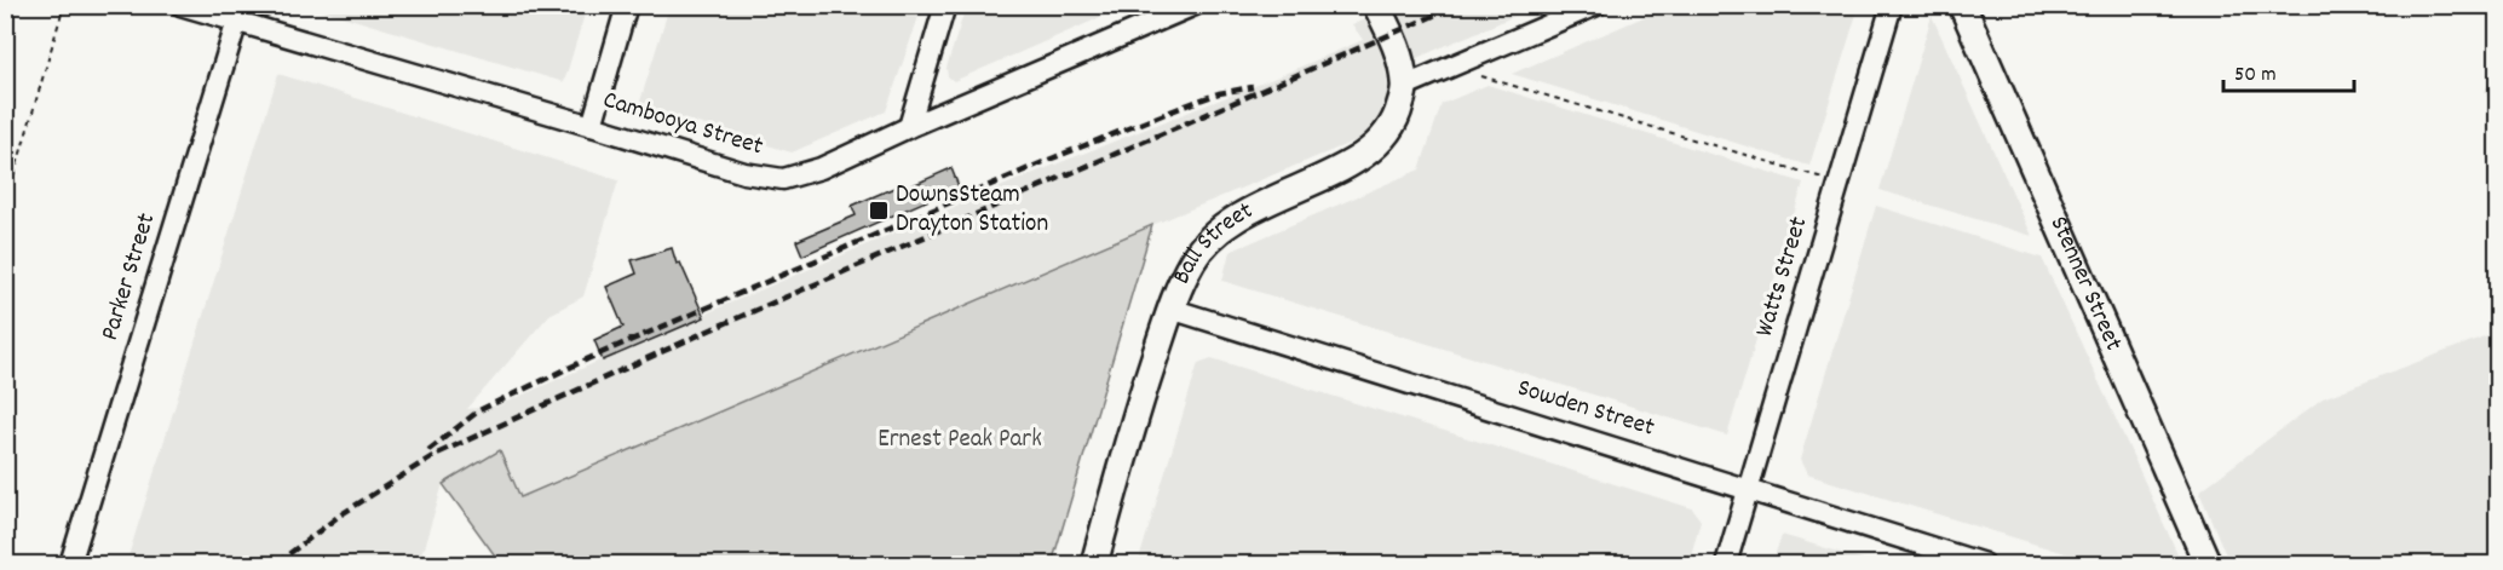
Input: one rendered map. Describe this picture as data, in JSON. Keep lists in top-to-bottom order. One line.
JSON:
{"streets":{"main road":["Ball Street","Stenner Street"],"street":["Cambooya Street","Parker Street","Watts Street","Sowden Street"]},"crossings":[["Cambooya Street","Parker Street"],["Ball Street","Sowden Street"],["Watts Street","Sowden Street"]],"parks":["Ernest Peak Park"],"places":{"transit":["DownsSteam Drayton Station"]},"scale_bar":"50 m"}
